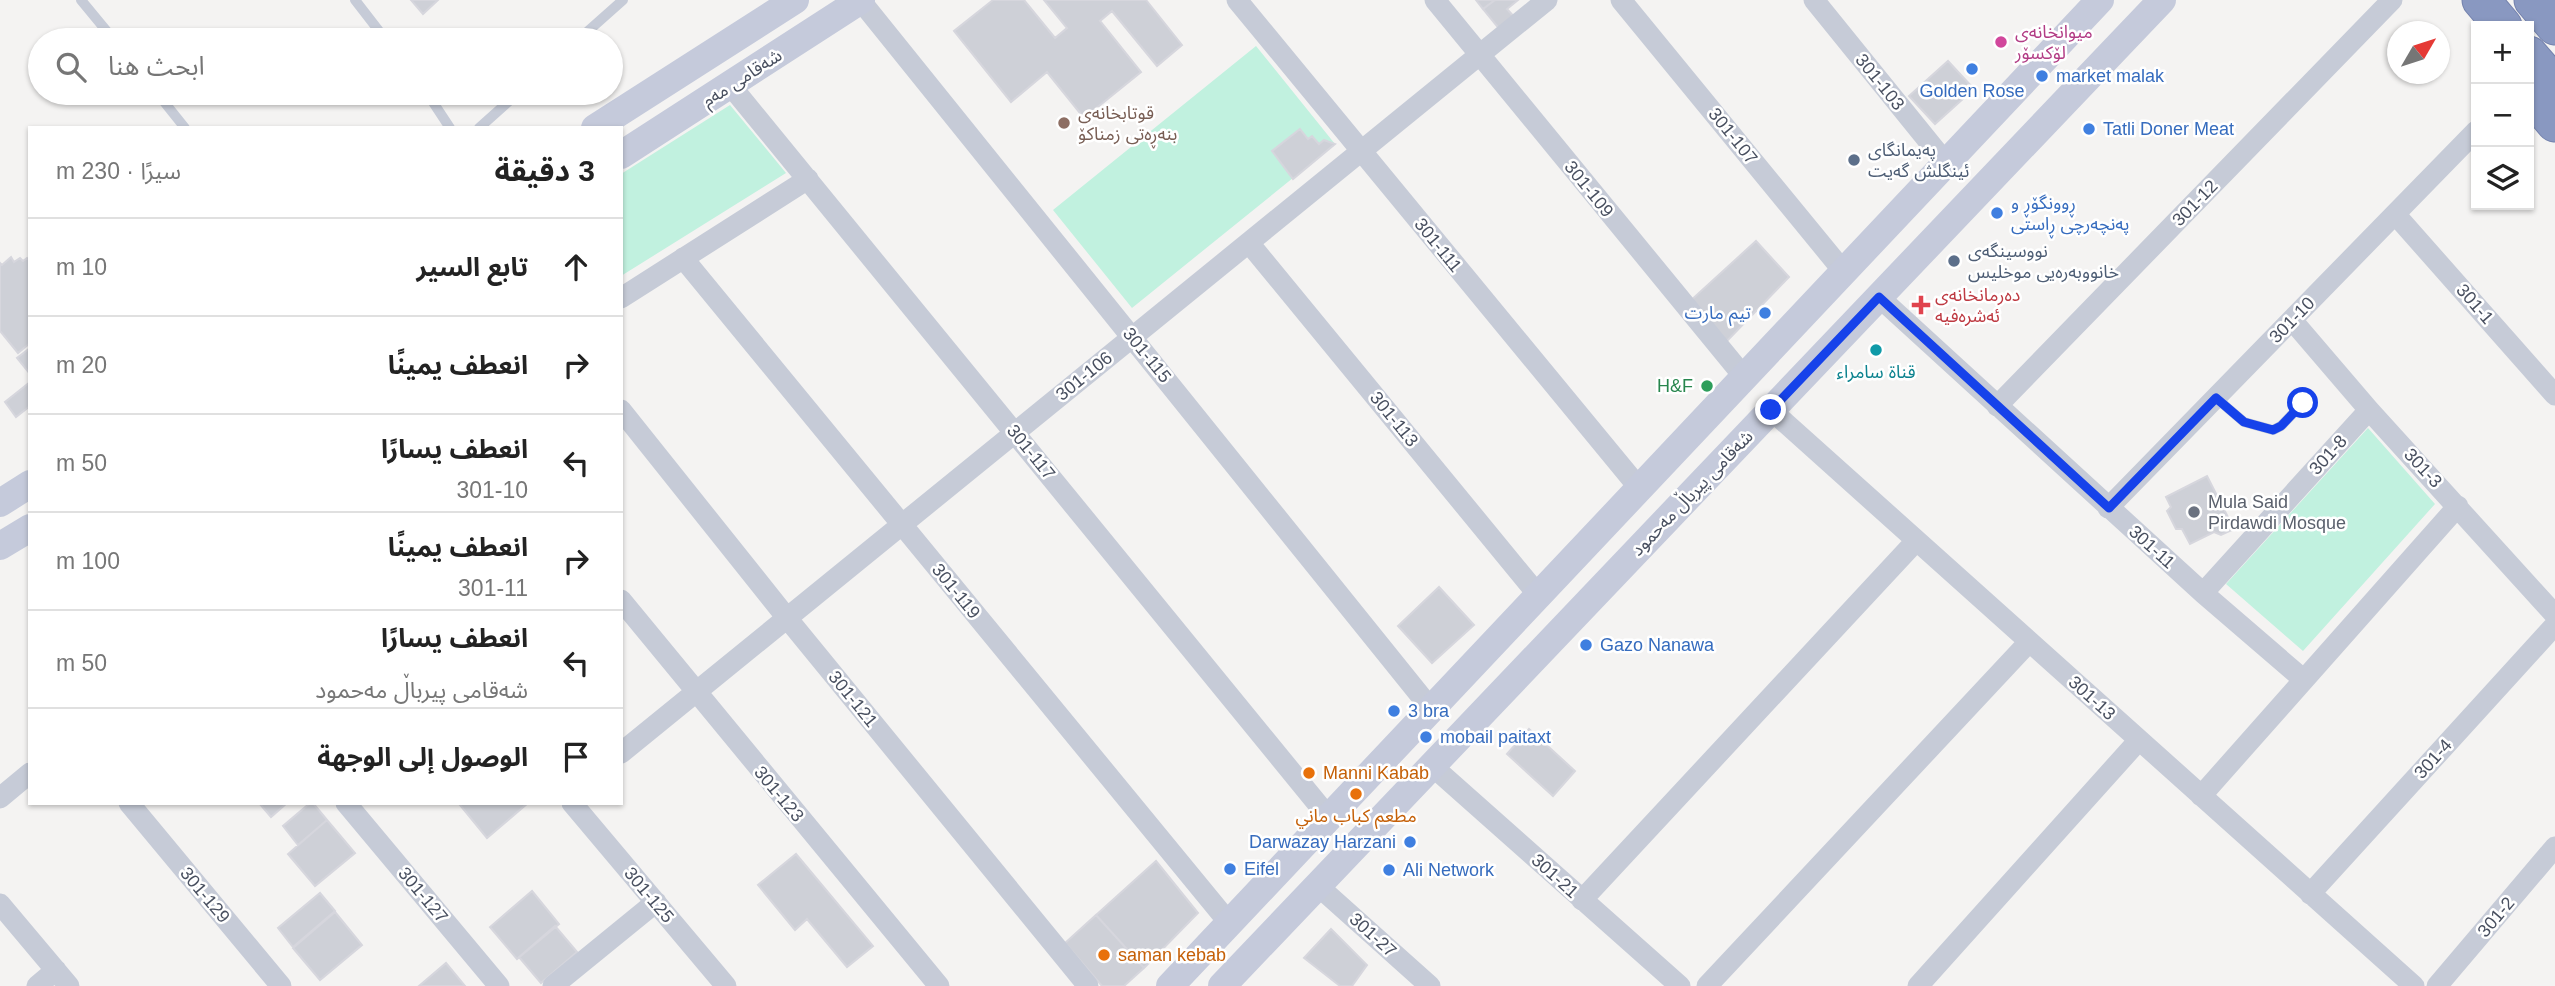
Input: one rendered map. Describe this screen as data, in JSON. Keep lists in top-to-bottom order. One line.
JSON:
{"streets":{"main road":["شەقامی مەم","شەقامی پیرباڵ مەحمود"],"street":["301-103","301-107","301-109","301-12","301-111","301-1","301-10","301-115","301-106","301-113","301-117","301-8","301-3","301-11","301-119","301-13","301-121","301-4","301-123","301-21","301-129","301-127","301-125","301-2","301-27"]},"crossings":[["شەقامی مەم","301-115"],["شەقامی مەم","301-117"],["301-109","301-106"],["301-12","301-11"],["301-111","301-106"],["301-1","301-10"],["301-10","301-3"],["301-10","301-11"],["301-115","301-106"],["301-106","301-113"],["301-106","301-117"],["301-106","301-119"],["301-106","301-121"],["301-106","301-123"],["301-8","301-3"],["301-8","301-11"],["شەقامی پیرباڵ مەحمود","301-11"],["شەقامی پیرباڵ مەحمود","301-13"],["شەقامی پیرباڵ مەحمود","301-21"],["شەقامی پیرباڵ مەحمود","301-27"],["301-13","301-4"]],"places":{"other":["میوانخانەی لۆکسۆر","Golden Rose","market malak","قوتابخانەی بنەڕەتی زمناکۆ","Tatli Doner Meat","پەیمانگای ئینگلش گەیت","ڕوونگۆڕ و پەنچەرچی ڕاستی","نووسینگەی خانووبەرەیی موخلیس","تیم مارت","قناة سامراء","H&F","Mula Said Pirdawdi Mosque","Gazo Nanawa","3 bra","mobail paitaxt","Manni Kabab","مطعم كباب ماني","Darwazay Harzani","Eifel","Ali Network","saman kebab"],"health":["دەرمانخانەی ئەشرەفیە"]},"north":"top right","page":{"map_buttons":["+","−"],"search":"ابحث هنا","heading":["3 دقيقة","سيرًا · 230 m"],"list":[["تابع السير","10 m"],["انعطف يمينًا","20 m"],["انعطف يسارًا","301-10","50 m"],["انعطف يمينًا","301-11","100 m"],["انعطف يسارًا","شەقامی پیرباڵ مەحمود","50 m"],"الوصول إلى الوجهة"]}}
